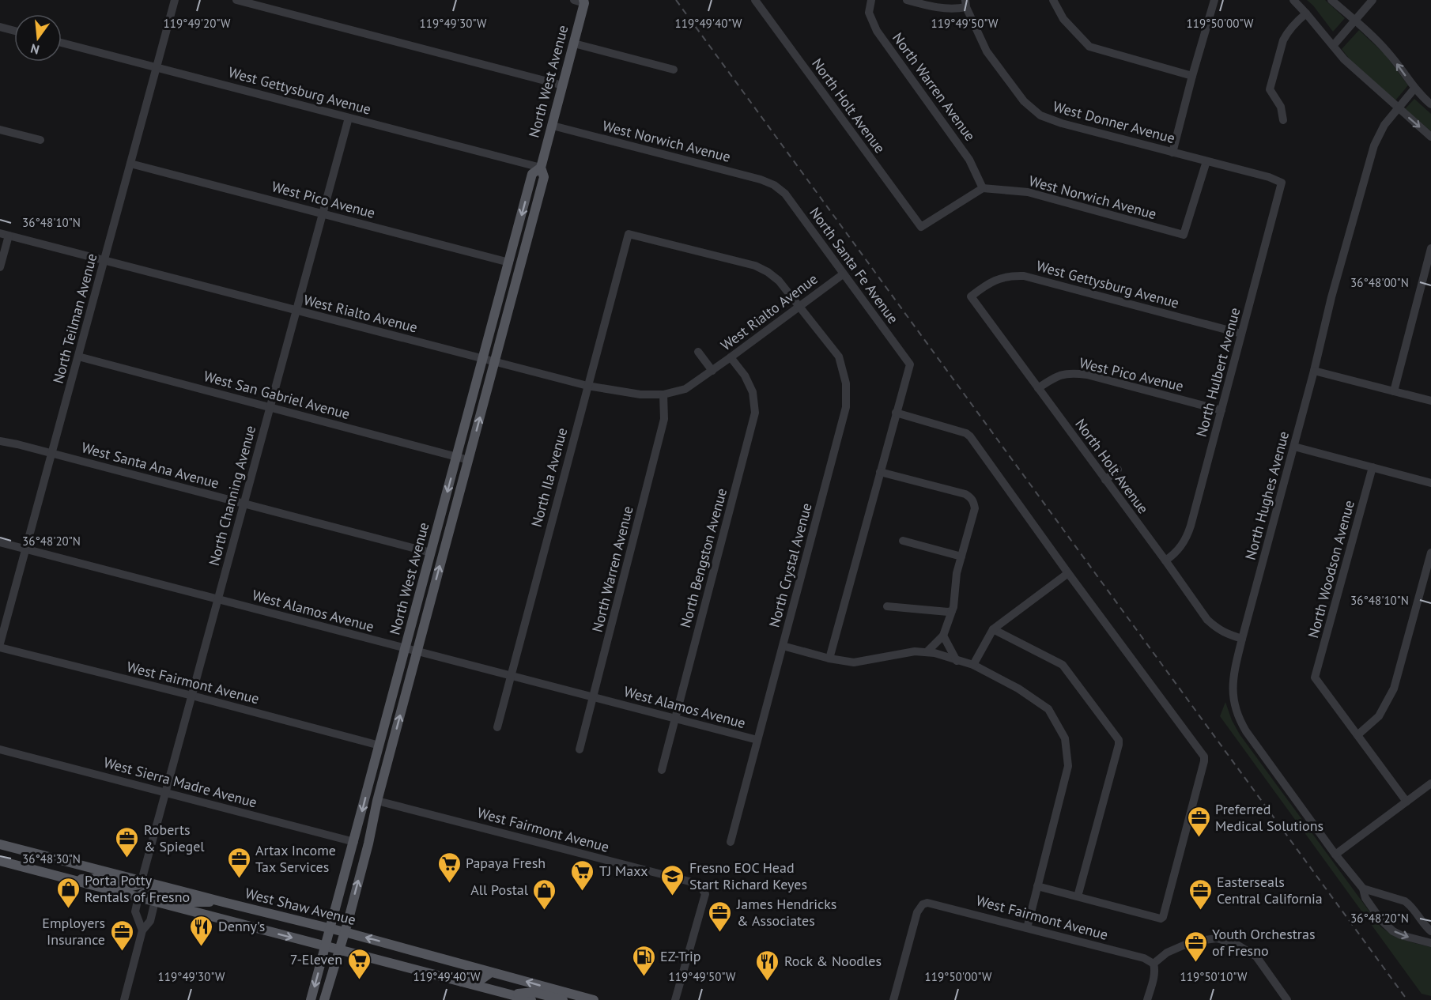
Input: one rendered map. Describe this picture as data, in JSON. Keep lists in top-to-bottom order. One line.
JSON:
{"streets":{"main road":["North West Avenue","West Shaw Avenue"],"street":["North Warren Avenue","West Gettysburg Avenue","North Holt Avenue","West Donner Avenue","West Norwich Avenue","West Pico Avenue","North Santa Fe Avenue","West Rialto Avenue","North Teilman Avenue","North Hulbert Avenue","West San Gabriel Avenue","West Santa Ana Avenue","North Ila Avenue","North Channing Avenue","North Hughes Avenue","North Bengston Avenue","North Crystal Avenue","North Woodson Avenue","West Alamos Avenue","West Fairmont Avenue","West Sierra Madre Avenue"]},"crossings":[["North West Avenue","West Gettysburg Avenue"],["North West Avenue","West Norwich Avenue"],["North West Avenue","West Pico Avenue"],["North West Avenue","West Rialto Avenue"],["North West Avenue","West San Gabriel Avenue"],["North West Avenue","West Santa Ana Avenue"],["North West Avenue","West Alamos Avenue"],["North West Avenue","West Fairmont Avenue"],["North West Avenue","West Sierra Madre Avenue"],["North West Avenue","West Shaw Avenue"],["North Warren Avenue","North Holt Avenue"],["North Warren Avenue","West Norwich Avenue"],["North Warren Avenue","West Rialto Avenue"],["North Warren Avenue","West Alamos Avenue"],["West Gettysburg Avenue","North Holt Avenue"],["West Gettysburg Avenue","North Teilman Avenue"],["West Gettysburg Avenue","North Hulbert Avenue"],["West Gettysburg Avenue","North Channing Avenue"],["North Holt Avenue","West Norwich Avenue"],["North Holt Avenue","West Pico Avenue"],["North Holt Avenue","North Hulbert Avenue"],["North Holt Avenue","North Hughes Avenue"],["West Donner Avenue","West Norwich Avenue"],["West Donner Avenue","North Hulbert Avenue"],["West Norwich Avenue","North Santa Fe Avenue"],["West Pico Avenue","North Teilman Avenue"],["West Pico Avenue","North Hulbert Avenue"],["West Pico Avenue","North Channing Avenue"],["North Santa Fe Avenue","West Rialto Avenue"],["West Rialto Avenue","North Teilman Avenue"],["West Rialto Avenue","North Ila Avenue"],["West Rialto Avenue","North Channing Avenue"],["West Rialto Avenue","North Bengston Avenue"],["West Rialto Avenue","North Crystal Avenue"],["North Teilman Avenue","West San Gabriel Avenue"],["North Teilman Avenue","West Santa Ana Avenue"],["North Teilman Avenue","West Alamos Avenue"],["North Teilman Avenue","West Fairmont Avenue"],["West San Gabriel Avenue","North Channing Avenue"],["West Santa Ana Avenue","North Channing Avenue"],["North Ila Avenue","North Crystal Avenue"],["North Ila Avenue","West Alamos Avenue"],["North Channing Avenue","West Alamos Avenue"],["North Channing Avenue","West Fairmont Avenue"],["North Channing Avenue","West Sierra Madre Avenue"],["North Channing Avenue","West Shaw Avenue"],["North Bengston Avenue","West Alamos Avenue"],["North Crystal Avenue","West Alamos Avenue"]],"places":{"office":["Preferred Medical Solutions","Roberts & Spiegel","Artax Income Tax Services","Easterseals Central California","James Hendricks & Associates","Employers Insurance","Youth Orchestras of Fresno"],"supermarket":["Papaya Fresh","TJ Maxx","7-Eleven"],"school or university":["Fresno EOC Head Start Richard Keyes"],"shop":["Porta Potty Rentals of Fresno","All Postal"],"restaurant":["Denny's","Rock & Noodles"],"fuel station":["EZ-Trip"]},"north":"bottom","coordinates":["119°49'20\"W","119°49'30\"W","119°49'40\"W","119°49'50\"W","119°50'00\"W","36°48'10\"N","36°48'00\"N","36°48'20\"N","36°48'30\"N","119°50'10\"W"]}
